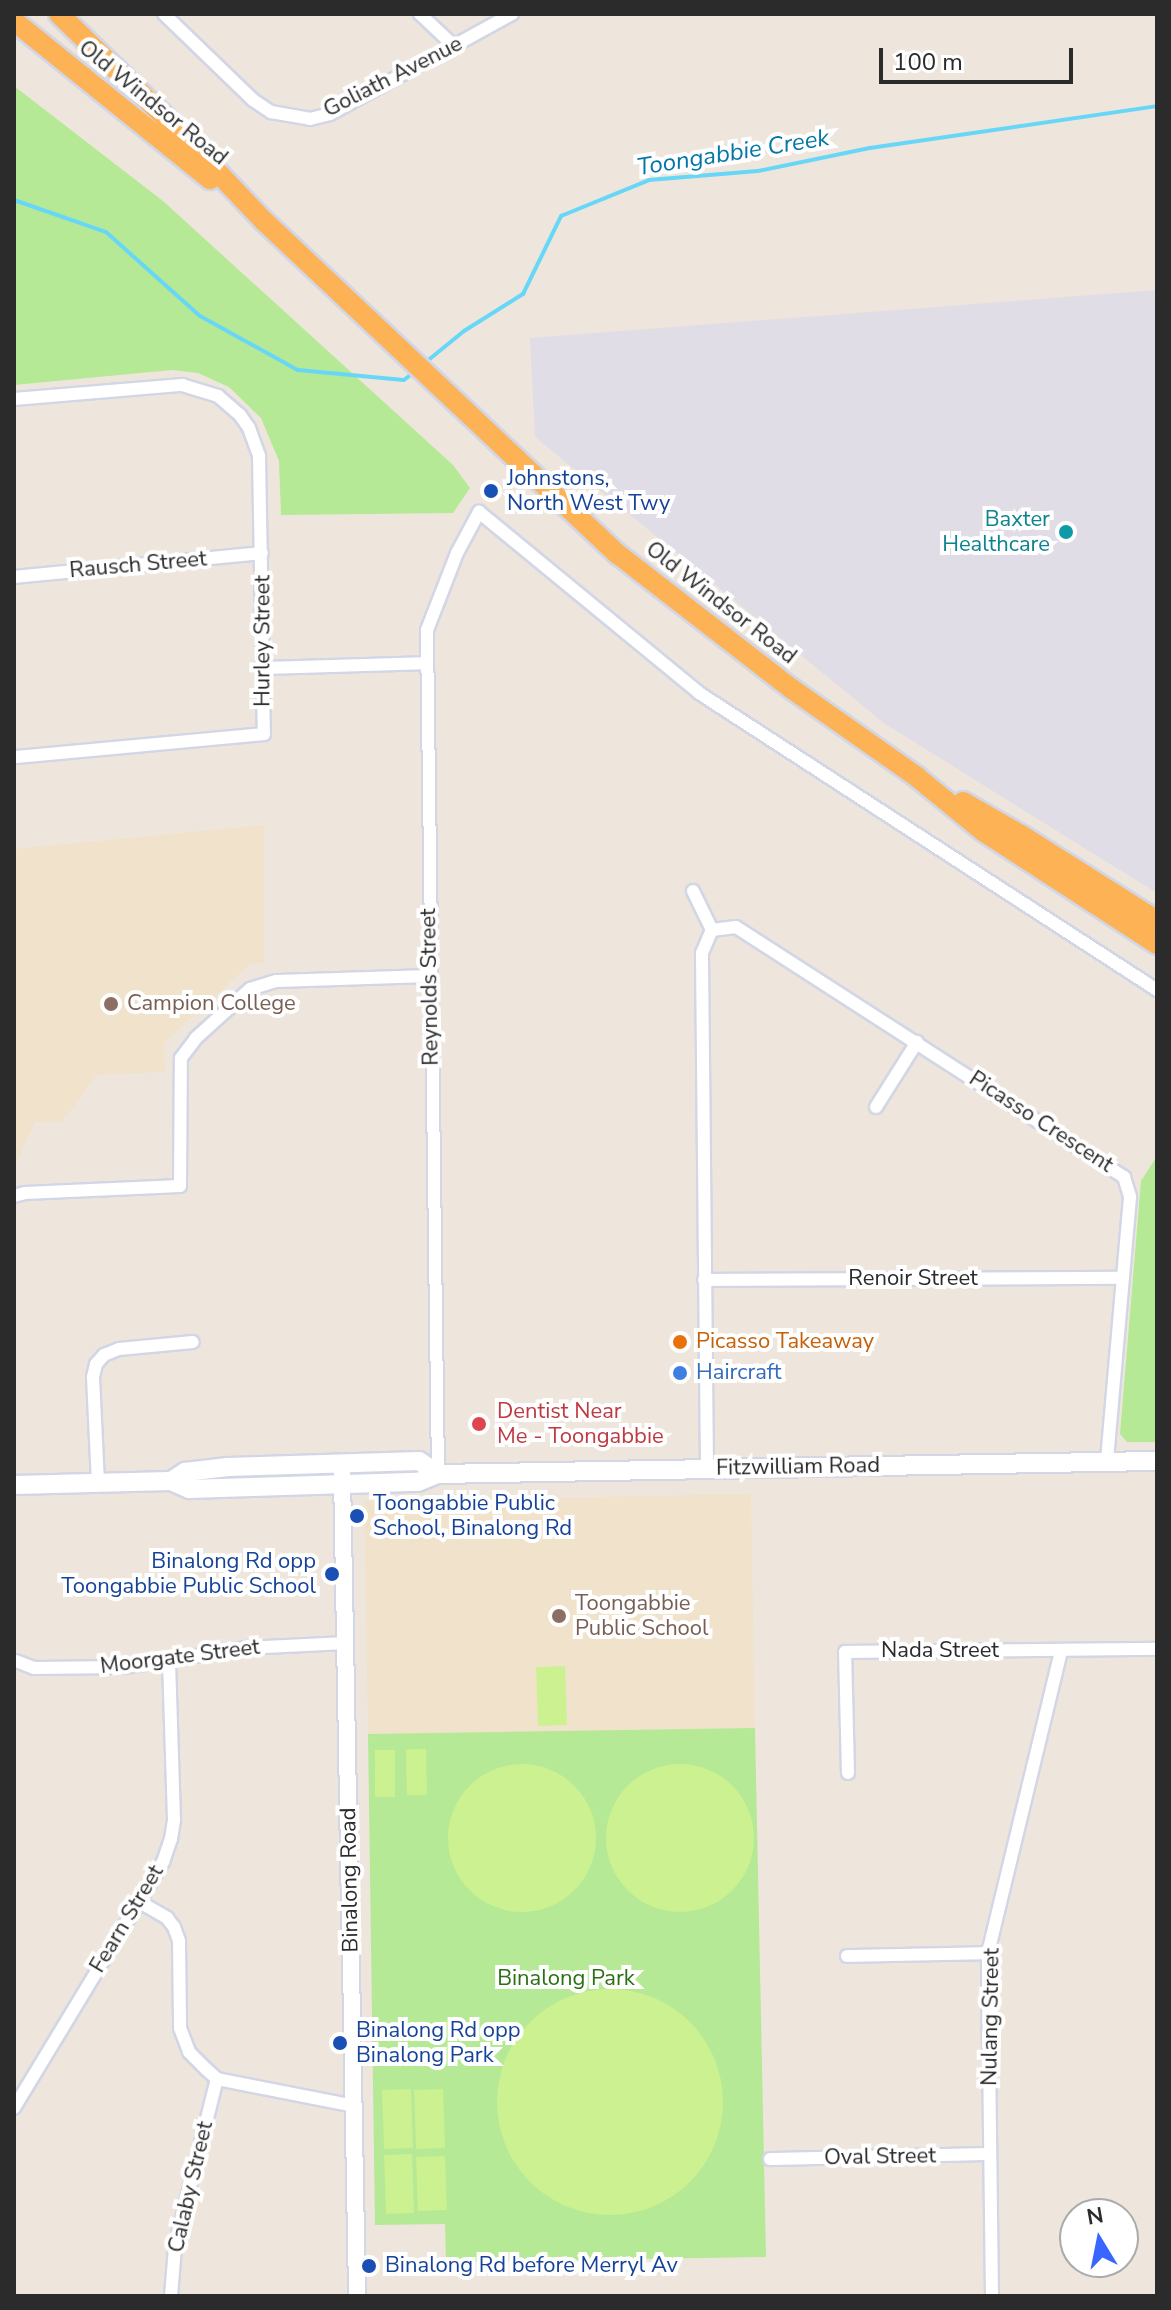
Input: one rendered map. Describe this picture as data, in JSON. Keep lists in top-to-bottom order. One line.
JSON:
{"streets":{"highway":["Old Windsor Road"],"main road":["Fitzwilliam Road"],"street":["Goliath Avenue","Rausch Street","Hurley Street","Reynolds Street","Picasso Crescent","Renoir Street","Nada Street","Moorgate Street","Binalong Road","Fearn Street","Nulang Street","Oval Street","Calaby Street"]},"crossings":[["Rausch Street","Hurley Street"],["Reynolds Street","Fitzwilliam Road"],["Picasso Crescent","Renoir Street"],["Picasso Crescent","Fitzwilliam Road"],["Fitzwilliam Road","Binalong Road"],["Nada Street","Nulang Street"],["Moorgate Street","Binalong Road"],["Moorgate Street","Fearn Street"],["Nulang Street","Oval Street"]],"water":["Toongabbie Creek"],"parks":["Binalong Park"],"places":["Johnstons, North West Twy","Baxter Healthcare","Campion College","Picasso Takeaway","Haircraft","Dentist Near Me - Toongabbie","Toongabbie Public School, Binalong Rd","Binalong Rd opp Toongabbie Public School","Toongabbie Public School","Binalong Rd opp Binalong Park","Binalong Rd before Merryl Av"],"scale_bar":"100 m","north":"top"}
